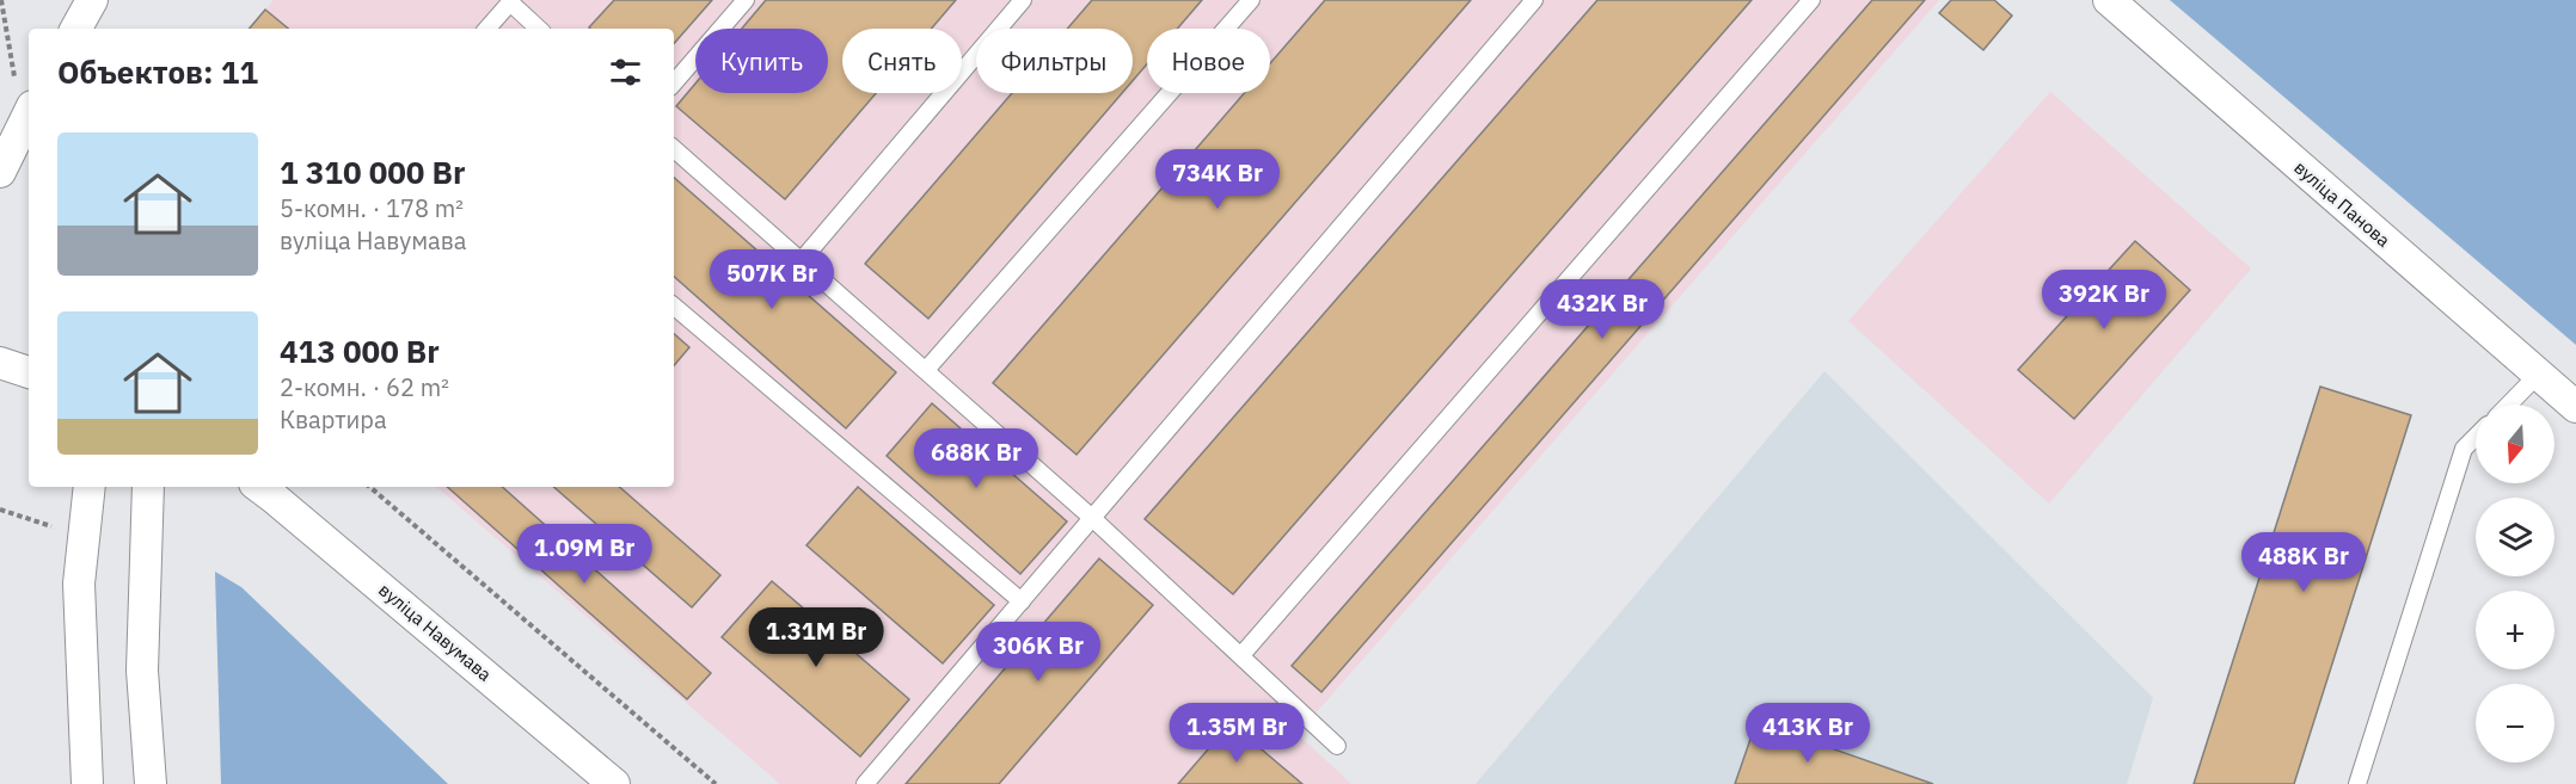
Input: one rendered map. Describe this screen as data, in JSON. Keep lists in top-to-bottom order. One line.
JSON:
{"streets":{"street":["вуліца Панова","вуліца Навумава"]},"north":"bottom","page":{"chip":["Купить","Снять","Фильтры","Новое"],"heading":"Объектов: 11","list":[{"name":"1 310 000 Br","note":"5-комн. · 178 m² · вуліца Навумава"},{"name":"413 000 Br","note":"2-комн. · 62 m² · Квартира"}],"price":["734K Br","507K Br","392K Br","432K Br","688K Br","1.09M Br","488K Br","1.31M Br","306K Br","1.35M Br","413K Br"],"map_buttons":["+","−"]}}
